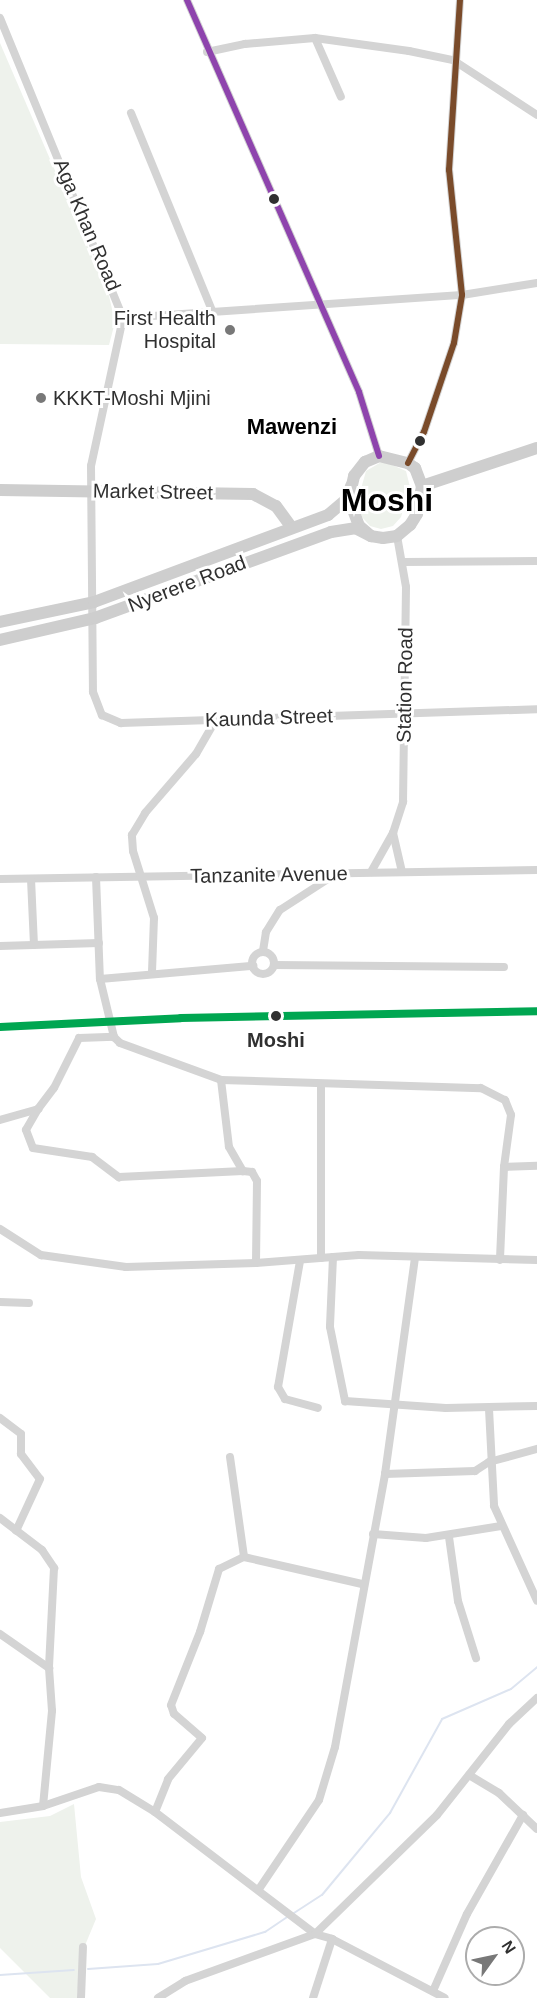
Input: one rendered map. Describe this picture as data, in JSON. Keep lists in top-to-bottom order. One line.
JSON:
{"streets":{"main road":["Market Street","Nyerere Road"],"street":["Aga Khan Road","Station Road","Kaunda Street","Tanzanite Avenue"]},"crossings":[["Aga Khan Road","Market Street"],["Aga Khan Road","Nyerere Road"],["Aga Khan Road","Kaunda Street"],["Market Street","Nyerere Road"],["Nyerere Road","Station Road"],["Nyerere Road","Kaunda Street"],["Station Road","Kaunda Street"],["Station Road","Tanzanite Avenue"]],"districts":["Mawenzi","Moshi"],"places":["First Health Hospital","KKKT-Moshi Mjini","Moshi"],"north":"top right"}
